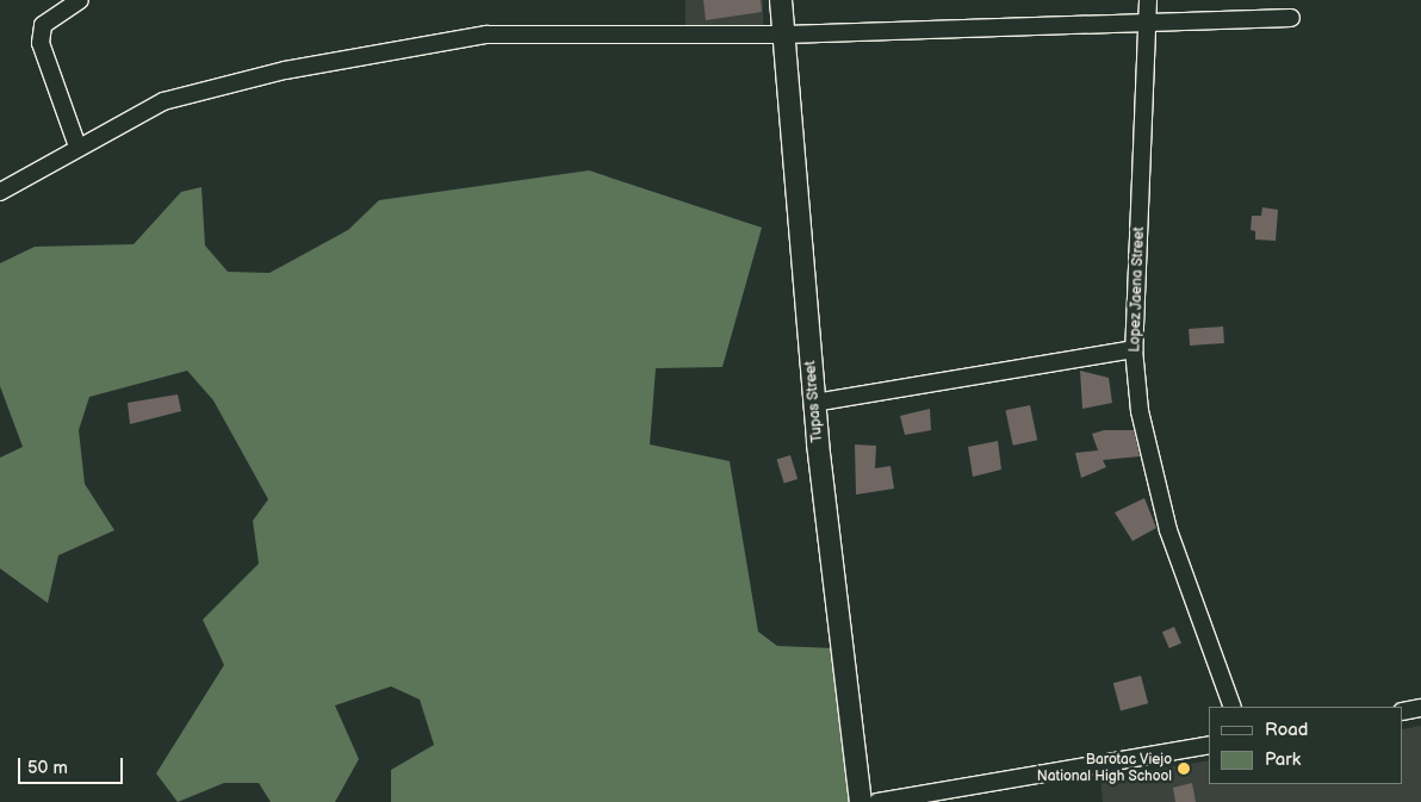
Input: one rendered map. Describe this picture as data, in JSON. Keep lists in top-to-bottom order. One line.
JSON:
{"streets":{"street":["Lopez Jaena Street","Tupas Street"]},"places":["Barotac Viejo National High School"],"legend":["Road","Park"],"scale_bar":"50 m"}
